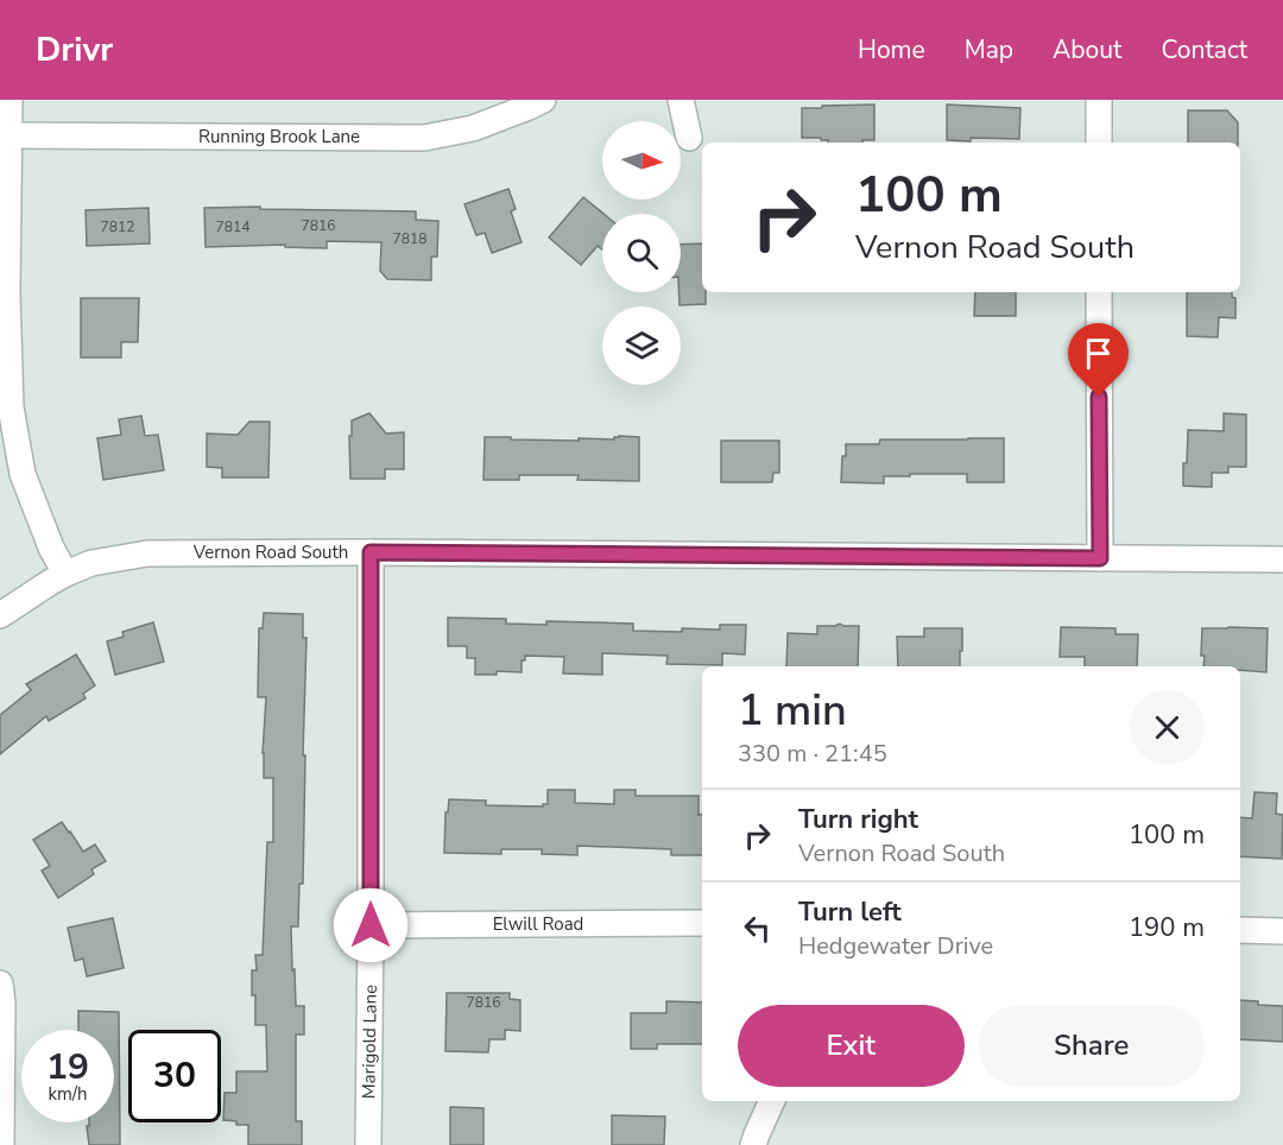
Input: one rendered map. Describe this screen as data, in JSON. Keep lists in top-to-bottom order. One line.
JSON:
{"streets":{"street":["Running Brook Lane","Vernon Road South","Elwill Road","Marigold Lane"]},"crossings":[["Vernon Road South","Marigold Lane"],["Elwill Road","Marigold Lane"]],"house_numbers":["7816","7812","7814","7818","7816"],"north":"right","page":{"header":"Drivr","nav":["Home","Map","About","Contact"],"turn":["100 m","Vernon Road South"],"heading":["1 min","330 m · 21:45"],"list":[{"name":"Turn right","note":"Vernon Road South","value":"100 m"},{"name":"Turn left","note":"Hedgewater Drive","value":"190 m"}],"buttons":["Exit","Share"],"speed":"19 km/h","limit":"30"}}
